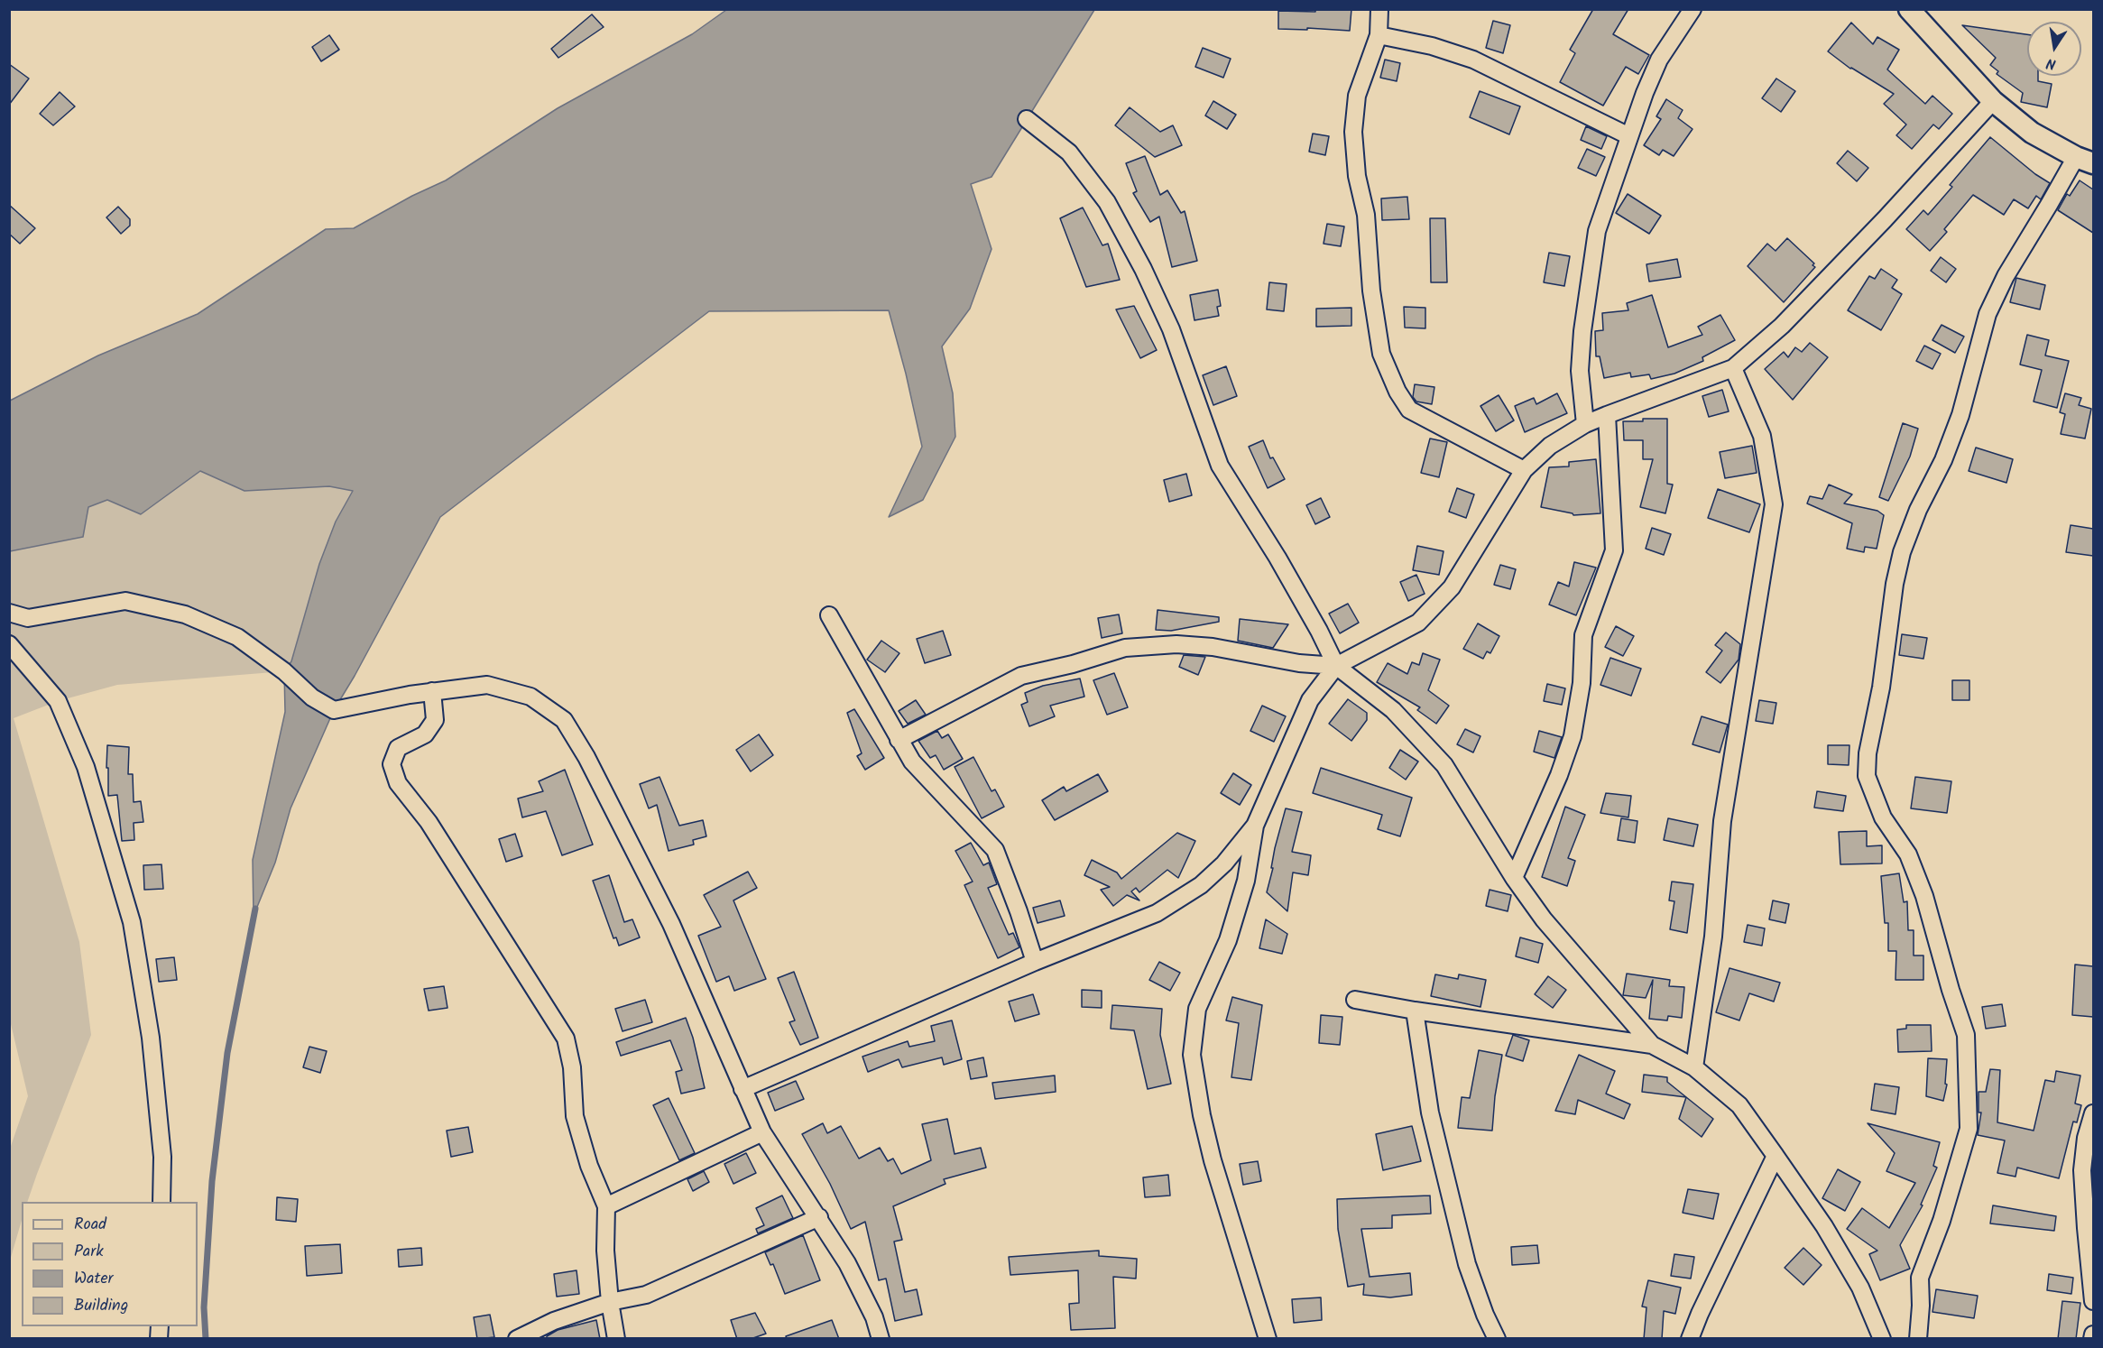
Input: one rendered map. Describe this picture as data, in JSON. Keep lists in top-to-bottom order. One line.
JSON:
{"legend":["Road","Park","Water","Building"],"north":"bottom"}
